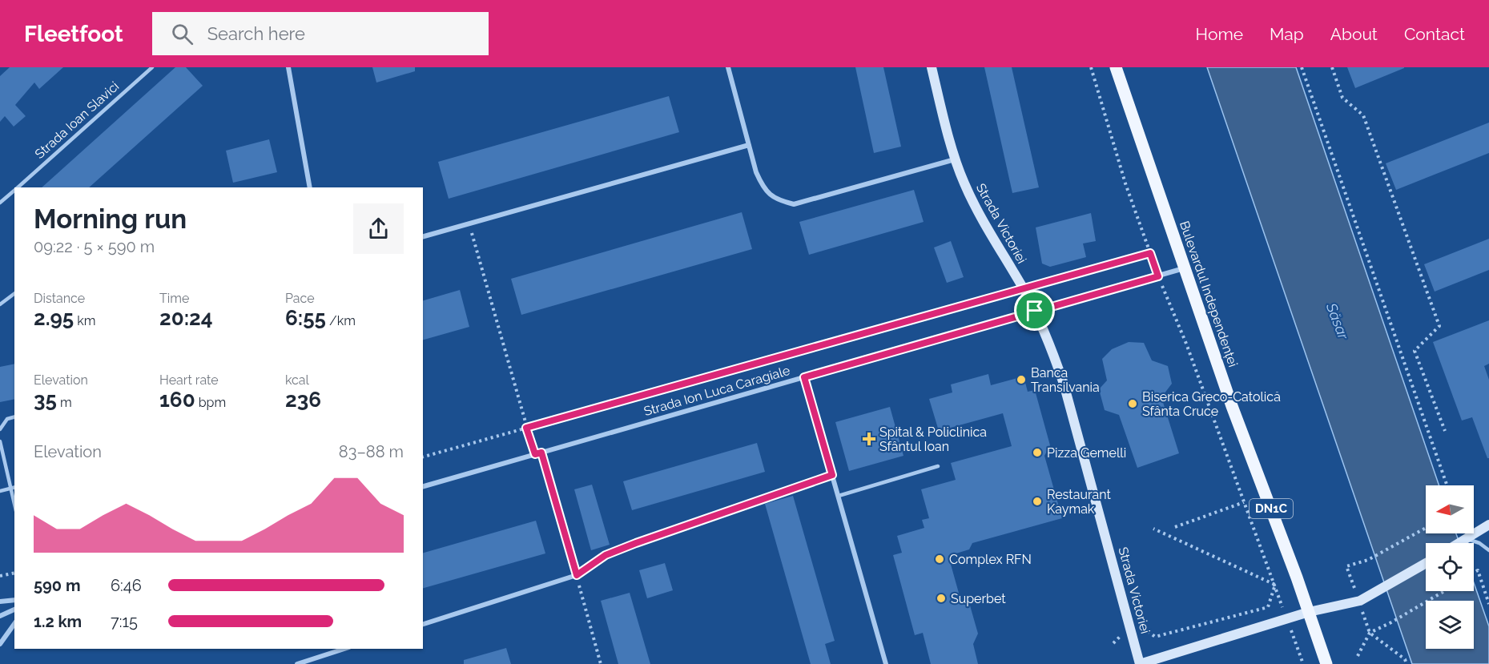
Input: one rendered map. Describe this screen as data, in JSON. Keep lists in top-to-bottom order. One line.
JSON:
{"streets":{"main road":["Bulevardul Independenței","DN1C"],"street":["Strada Victoriei","Strada Ion Luca Caragiale"],"lane":["Strada Ioan Slavici"]},"crossings":[["Strada Victoriei","Strada Ion Luca Caragiale"],["Bulevardul Independenței","Strada Ion Luca Caragiale"]],"water":["Săsar"],"places":{"other":["Banca Transilvania","Biserica Greco-Catolică Sfânta Cruce","Pizza Gemelli","Restaurant Kaymak","Complex RFN","Superbet"],"health":["Spital & Policlinica Sfântul Ioan"]},"north":"left","page":{"header":"Fleetfoot","search":"Search here","nav":["Home","Map","About","Contact"],"heading":["Morning run","09:22 · 5 × 590 m"],"stats":[["Distance","2.95 km"],["Time","20:24"],["Pace","6:55 /km"],["Elevation","35 m"],["Heart rate","160 bpm"],["kcal","236"]],"chart":["Elevation","83–88 m"],"list":[{"name":"590 m","note":"6:46"},{"name":"1.2 km","note":"7:15"}]}}
